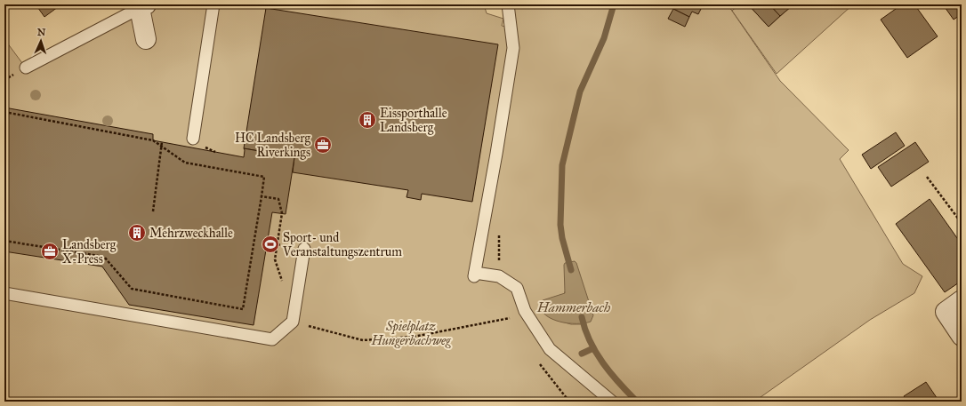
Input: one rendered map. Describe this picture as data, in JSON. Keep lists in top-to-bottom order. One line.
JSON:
{"water":["Hammerbach"],"parks":["Spielplatz Hungerbachweg"],"places":{"building":["Eissporthalle Landsberg","Mehrzweckhalle"],"office":["HC Landsberg Riverkings","Landsberg X-Press"],"sports":["Sport- und Veranstaltungszentrum"]},"north":"top"}
